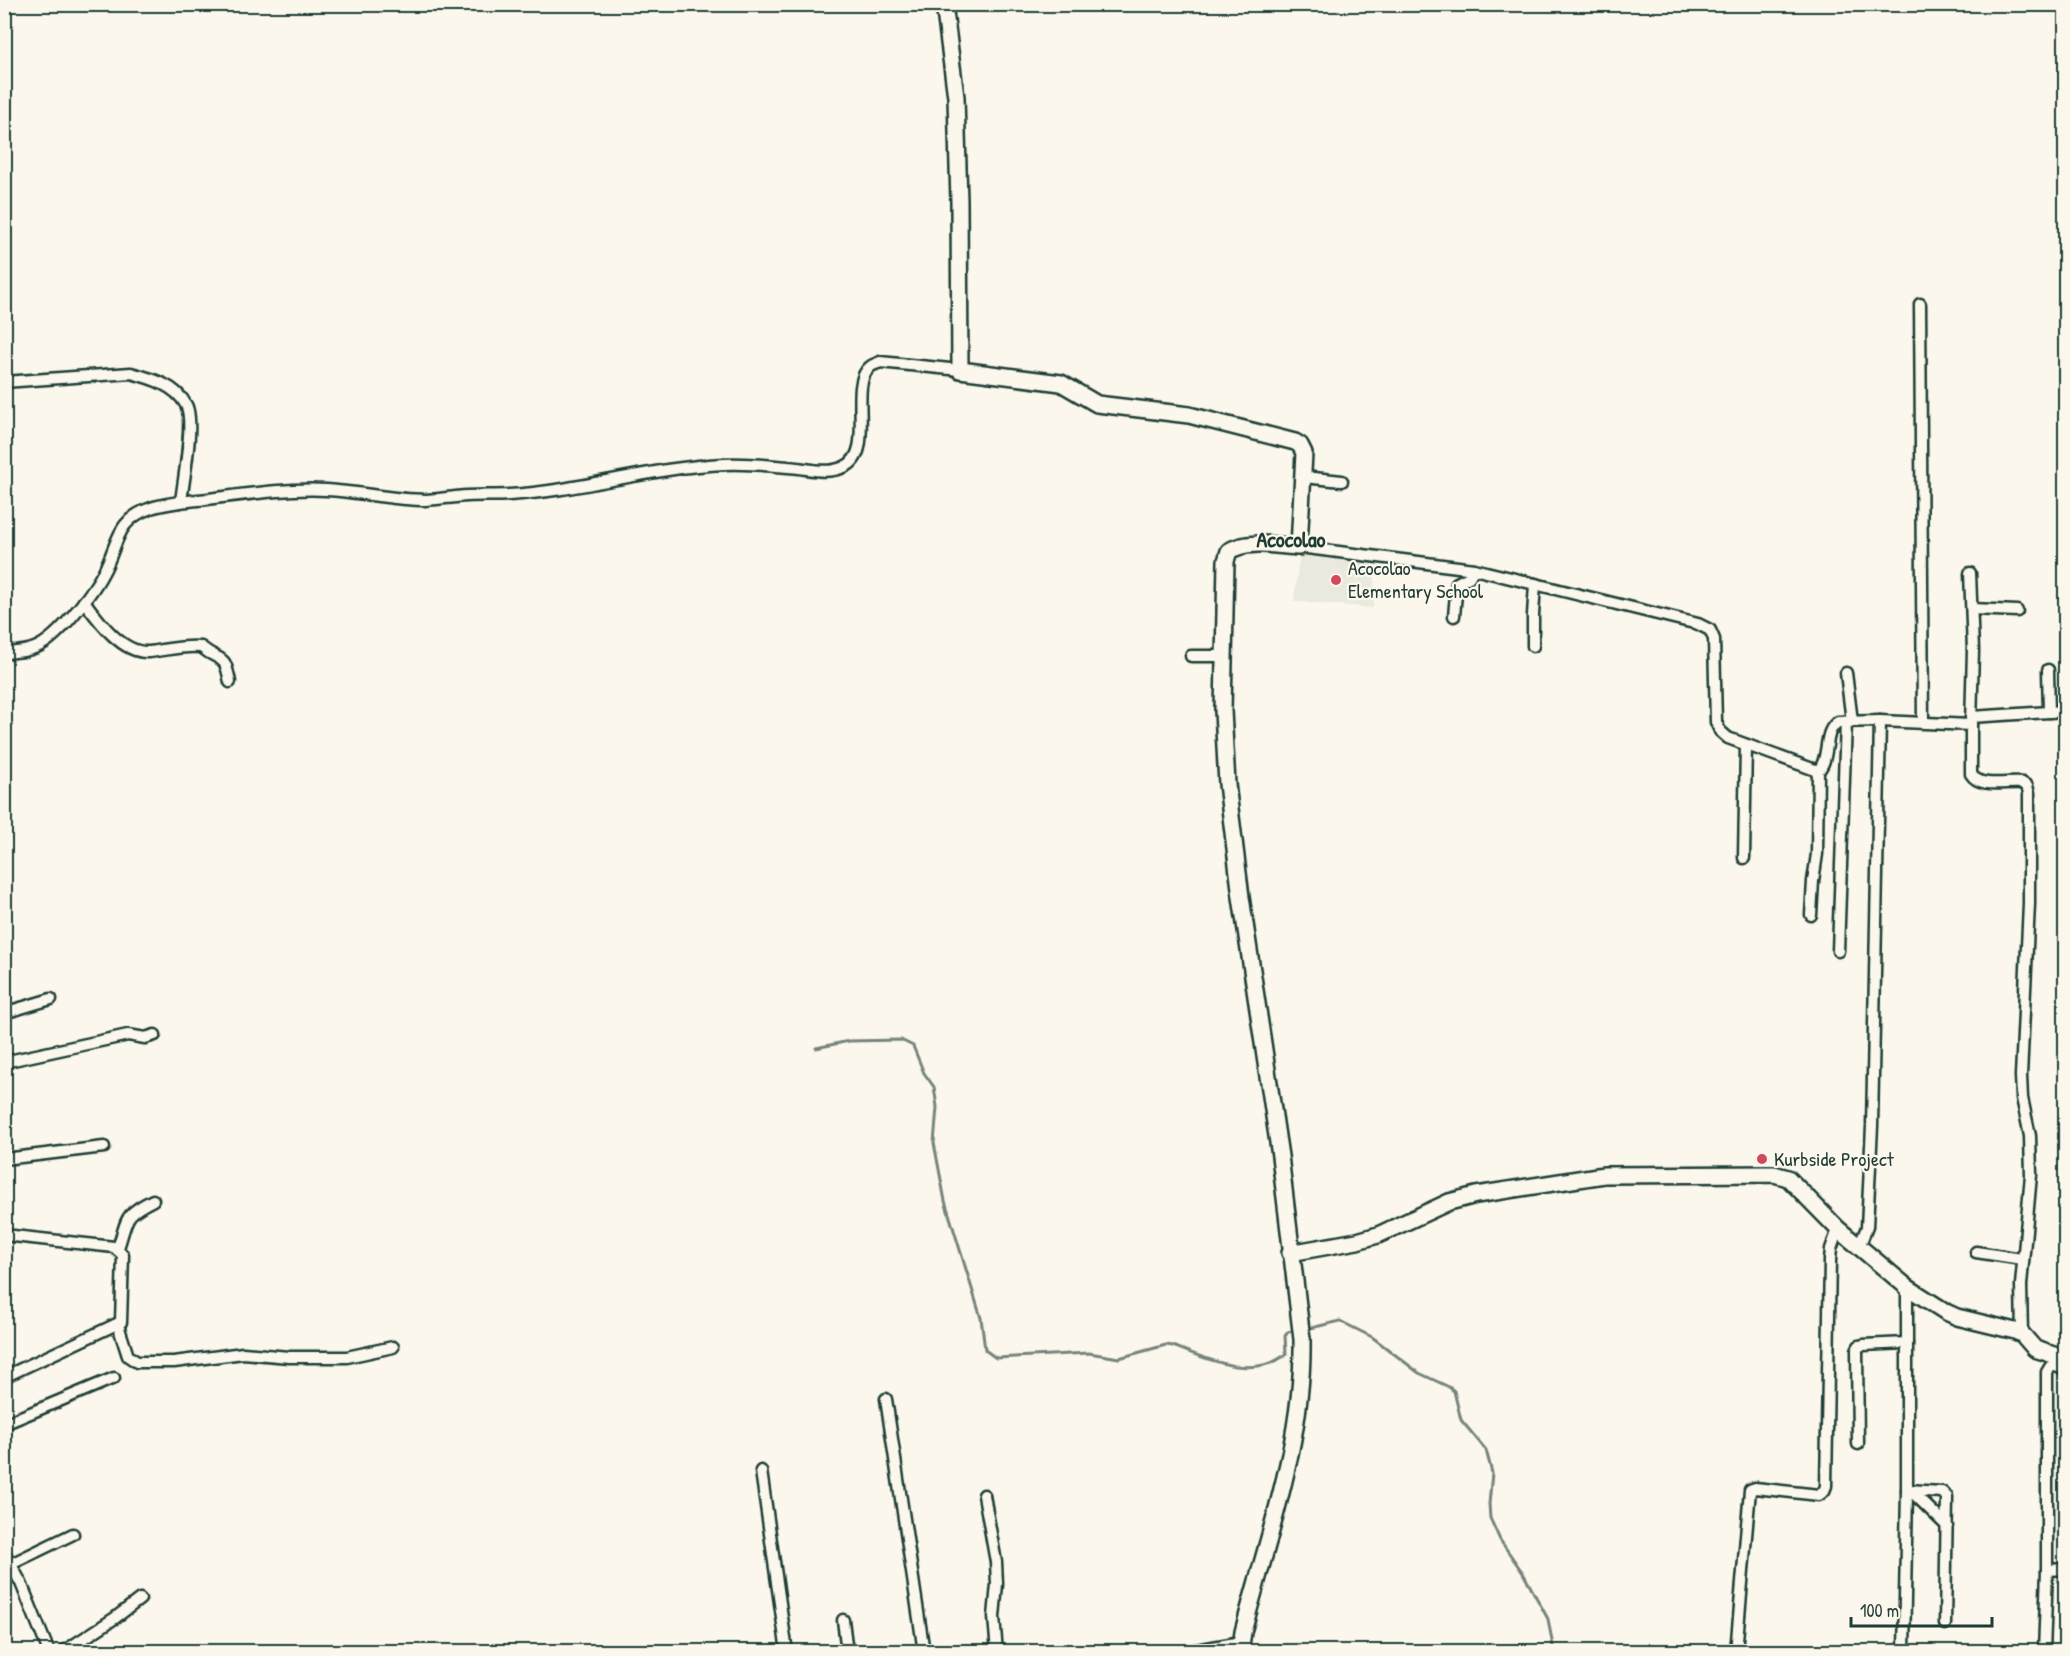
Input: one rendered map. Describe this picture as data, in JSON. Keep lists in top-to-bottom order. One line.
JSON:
{"districts":["Acocolao"],"places":["Acocolao Elementary School","Kurbside Project"],"scale_bar":"100 m"}
